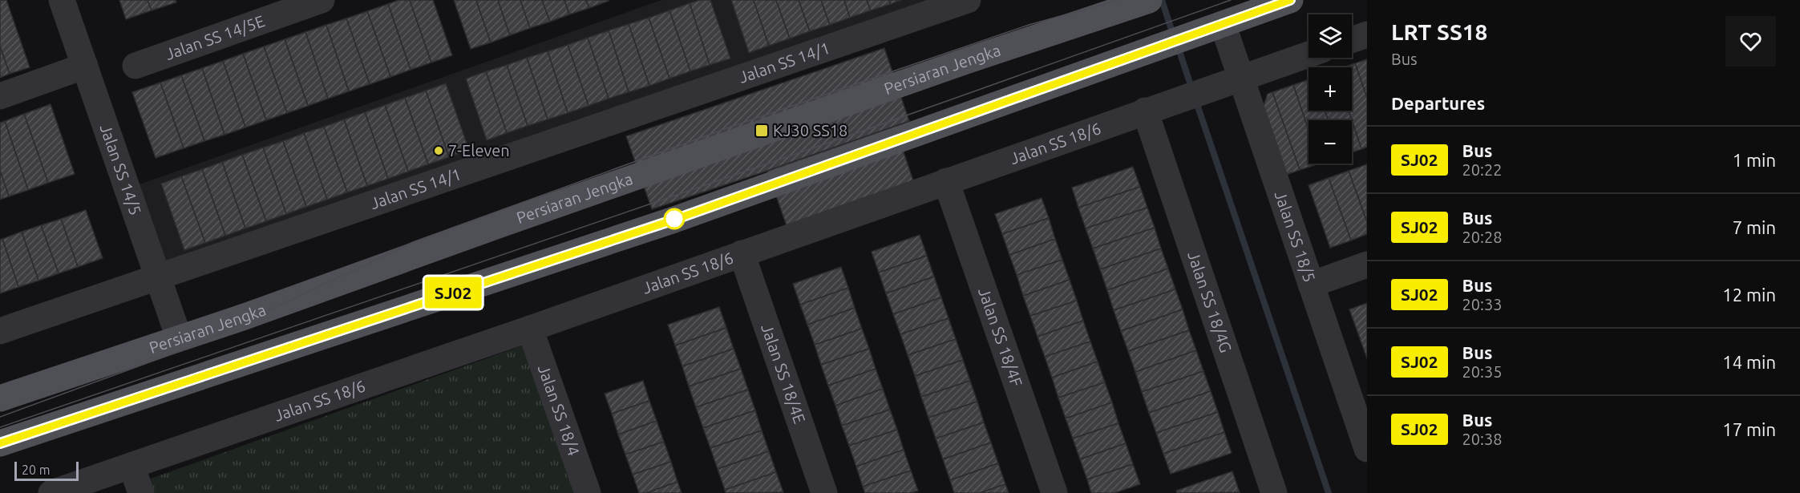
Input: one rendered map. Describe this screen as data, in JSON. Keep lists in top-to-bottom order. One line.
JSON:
{"streets":{"main road":["Persiaran Jengka"],"street":["Jalan SS 14/5E","Jalan SS 14/1","Jalan SS 18/6","Jalan SS 14/5","Jalan SS 18/5","Jalan SS 18/4G","Jalan SS 18/4F","Jalan SS 18/4E","Jalan SS 18/4"]},"crossings":[["Jalan SS 14/1","Jalan SS 14/5"],["Persiaran Jengka","Jalan SS 14/5"],["Jalan SS 18/6","Jalan SS 18/5"],["Jalan SS 18/6","Jalan SS 18/4G"],["Jalan SS 18/6","Jalan SS 18/4F"],["Jalan SS 18/6","Jalan SS 18/4E"],["Jalan SS 18/6","Jalan SS 18/4"]],"places":{"transit":["KJ30 SS18"],"other":["7-Eleven"]},"lines":["bus line SJ02"],"scale_bar":"20 m","page":{"on_map":"SJ02","heading":[["LRT SS18","Bus"],"Departures"],"map_buttons":["+","−"],"list":[{"mark":"SJ02","name":"Bus","note":"20:22","value":"1 min"},{"mark":"SJ02","name":"Bus","note":"20:28","value":"7 min"},{"mark":"SJ02","name":"Bus","note":"20:33","value":"12 min"},{"mark":"SJ02","name":"Bus","note":"20:35","value":"14 min"},{"mark":"SJ02","name":"Bus","note":"20:38","value":"17 min"}],"scale":"20 m"}}
